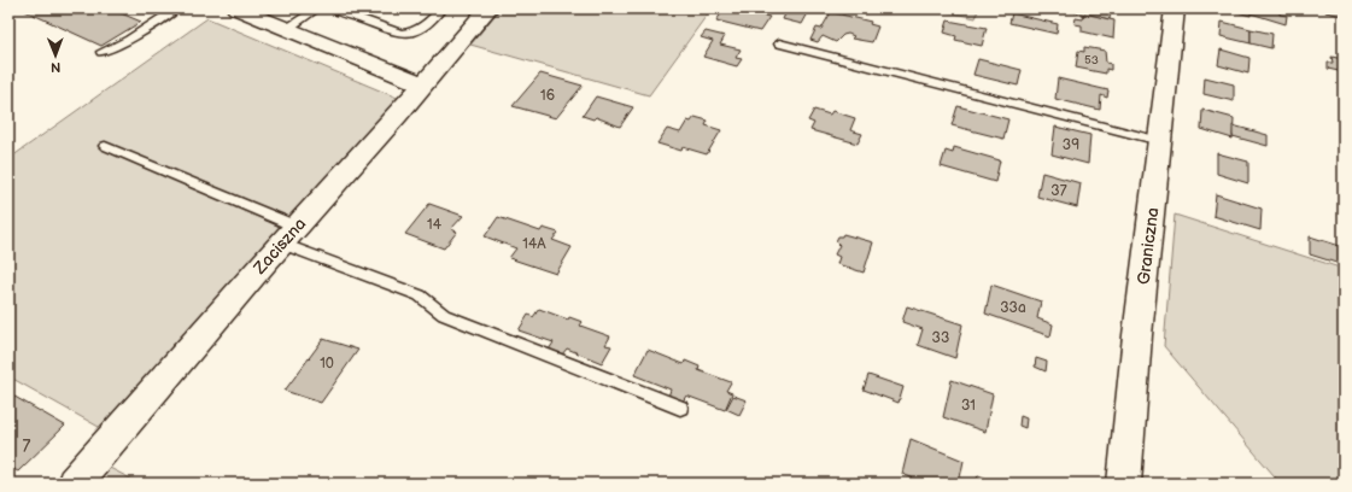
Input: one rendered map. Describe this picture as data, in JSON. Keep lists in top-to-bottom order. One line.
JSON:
{"streets":{"street":["Zaciszna","Graniczna"]},"house_numbers":["53","16","39","37","14","14A","33a","33","10","31","7"],"north":"bottom"}
